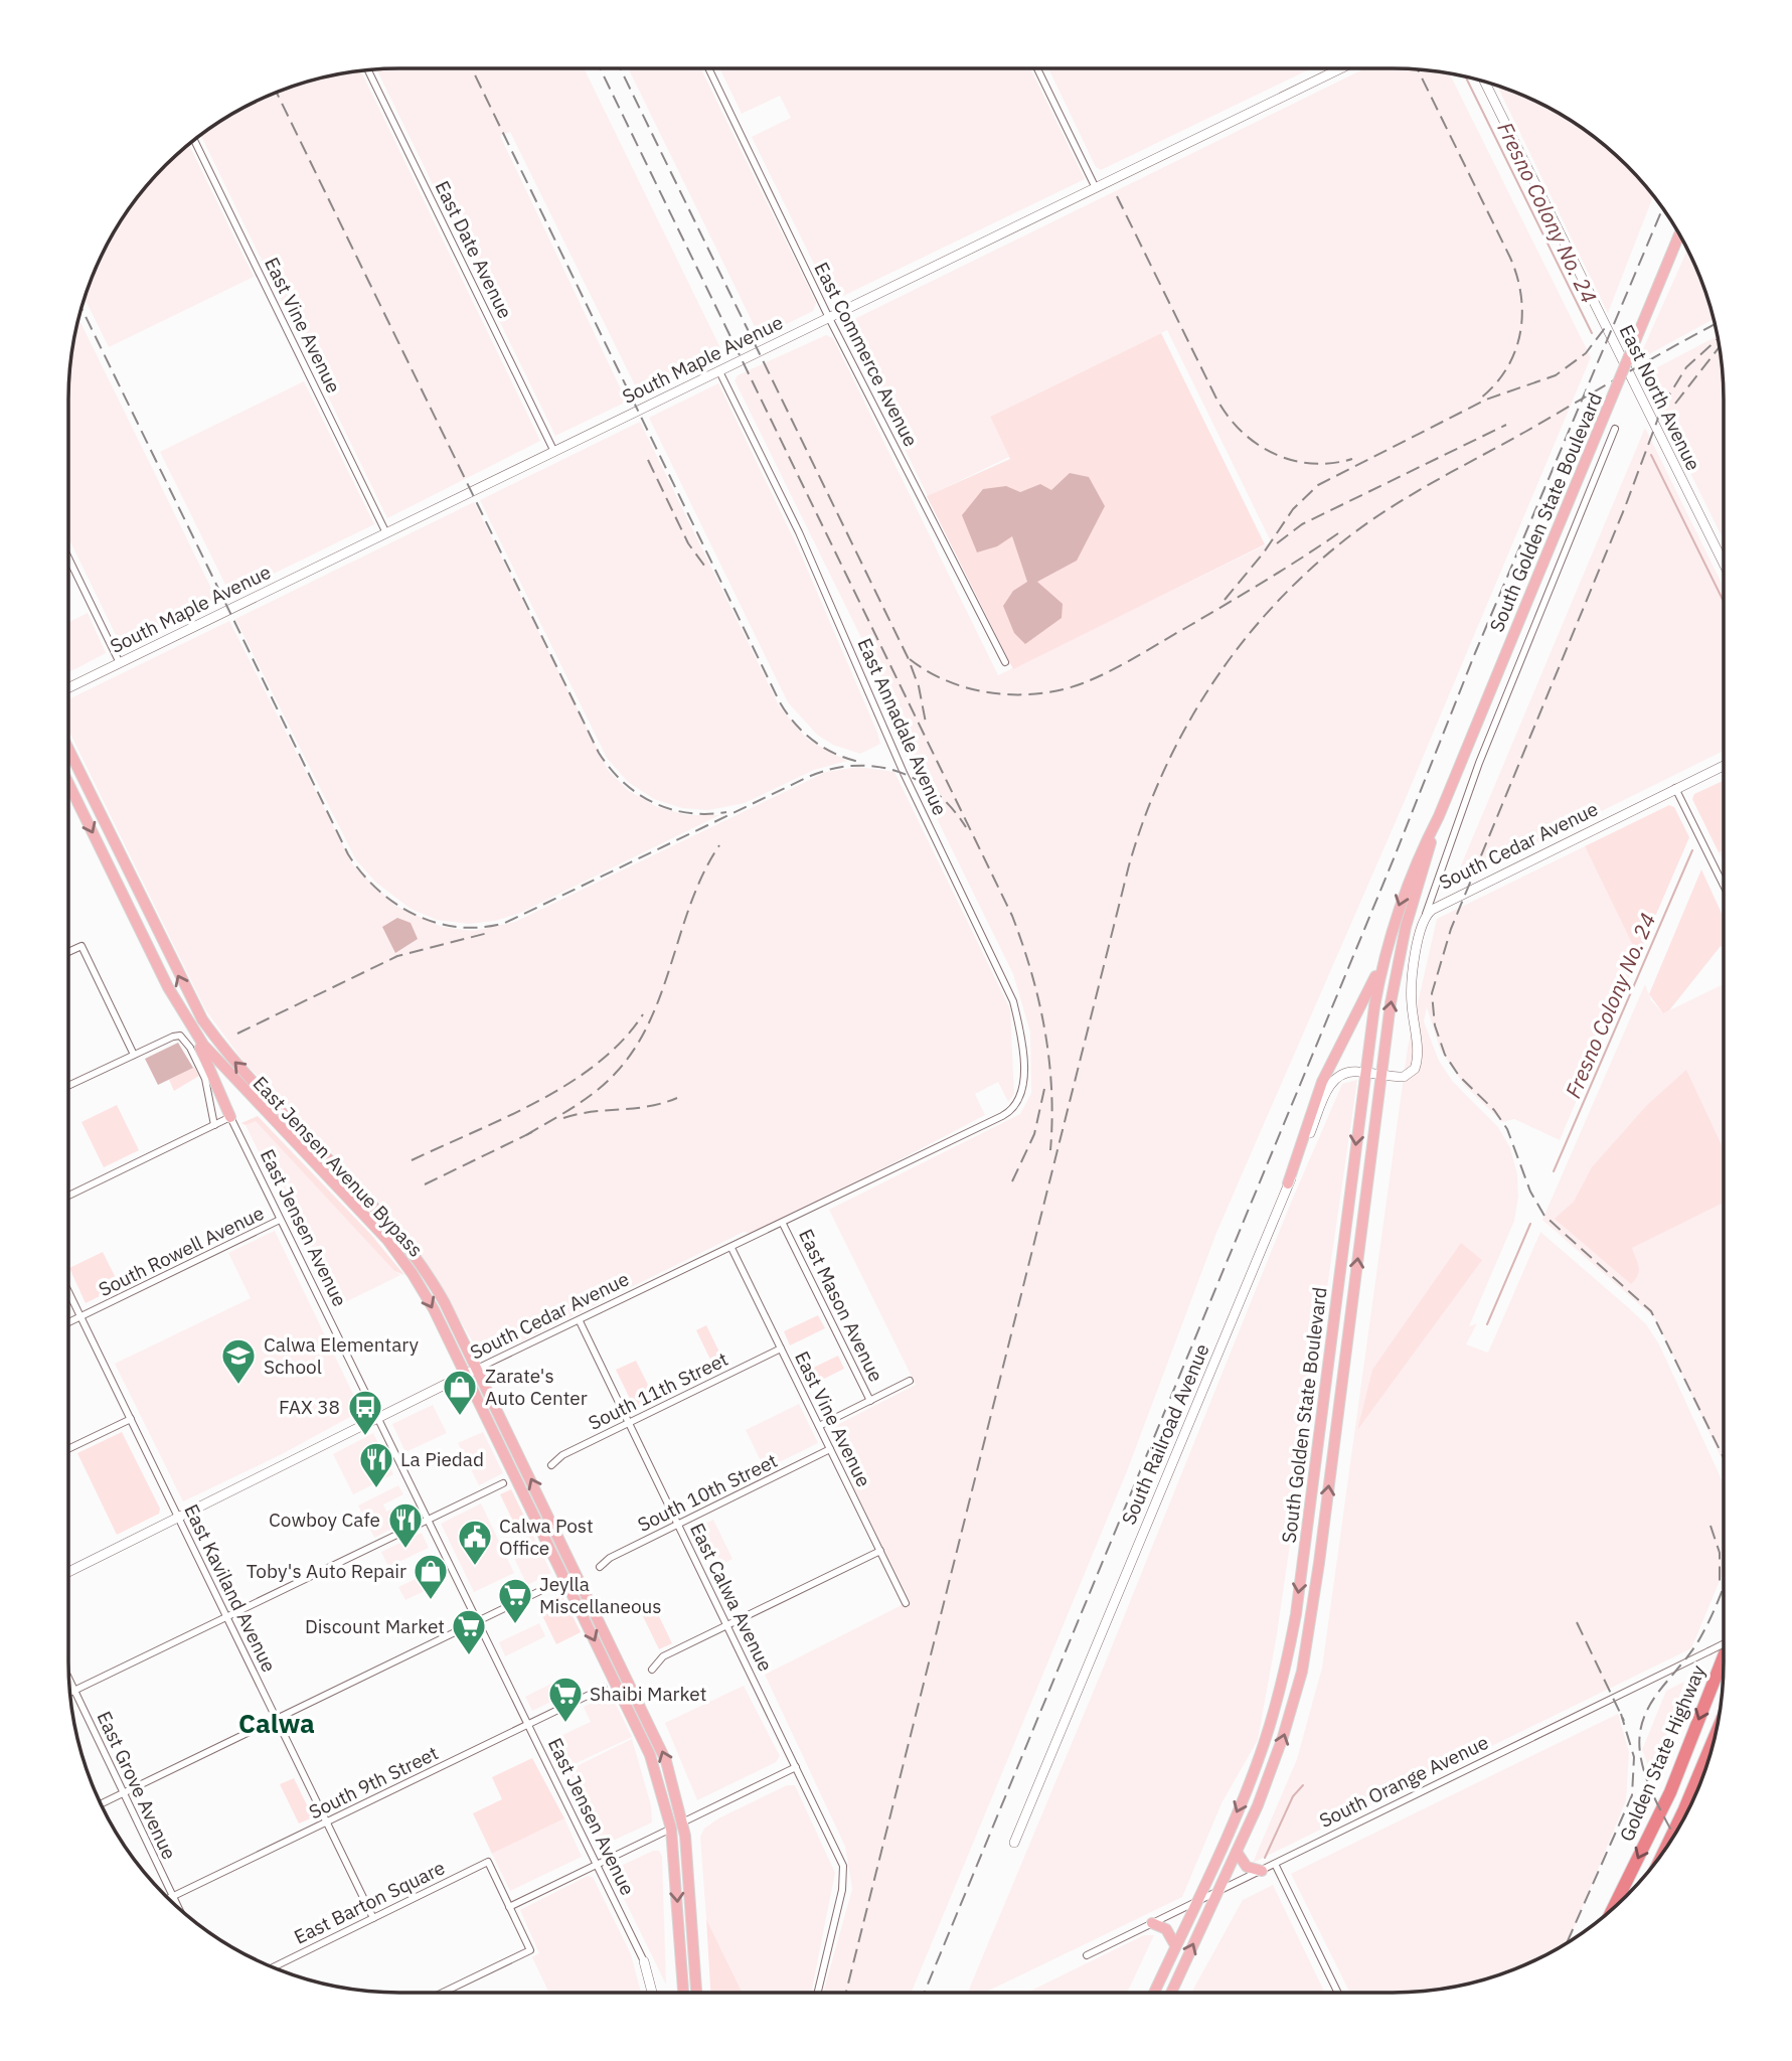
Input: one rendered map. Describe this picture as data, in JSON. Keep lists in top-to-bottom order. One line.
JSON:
{"streets":{"highway":["Golden State Highway"],"main road":["South Golden State Boulevard","East Jensen Avenue Bypass"],"street":["East Date Avenue","East Vine Avenue","East Commerce Avenue","South Maple Avenue","East North Avenue","East Annadale Avenue","South Cedar Avenue","East Jensen Avenue","South Rowell Avenue","East Mason Avenue","South 11th Street","South Railroad Avenue","South 10th Street","East Kaviland Avenue","East Calwa Avenue","South Orange Avenue","South 9th Street","East Grove Avenue","East Barton Square"]},"crossings":[["East Date Avenue","South Maple Avenue"],["East Vine Avenue","South Maple Avenue"],["East Vine Avenue","South Cedar Avenue"],["East Vine Avenue","South 11th Street"],["East Vine Avenue","South 10th Street"],["East Commerce Avenue","South Maple Avenue"],["South Maple Avenue","East Annadale Avenue"],["South Golden State Boulevard","South Railroad Avenue"],["South Golden State Boulevard","South Orange Avenue"],["East Annadale Avenue","South Cedar Avenue"],["South Cedar Avenue","East Jensen Avenue Bypass"],["South Cedar Avenue","East Jensen Avenue"],["South Cedar Avenue","East Mason Avenue"],["South Cedar Avenue","East Kaviland Avenue"],["South Cedar Avenue","East Calwa Avenue"],["East Jensen Avenue","South Rowell Avenue"],["East Jensen Avenue","South 9th Street"],["South Rowell Avenue","East Kaviland Avenue"],["South 11th Street","East Calwa Avenue"],["South 10th Street","East Calwa Avenue"],["East Kaviland Avenue","South 9th Street"],["East Kaviland Avenue","East Barton Square"],["South 9th Street","East Grove Avenue"]],"districts":["Calwa"],"water":["Fresno Colony No. 24"],"places":{"school or university":["Calwa Elementary School"],"shop":["Zarate's Auto Center","Toby's Auto Repair"],"bus stop":["FAX 38"],"restaurant":["La Piedad","Cowboy Cafe"],"public building":["Calwa Post Office"],"supermarket":["Jeylla Miscellaneous","Discount Market","Shaibi Market"]}}
